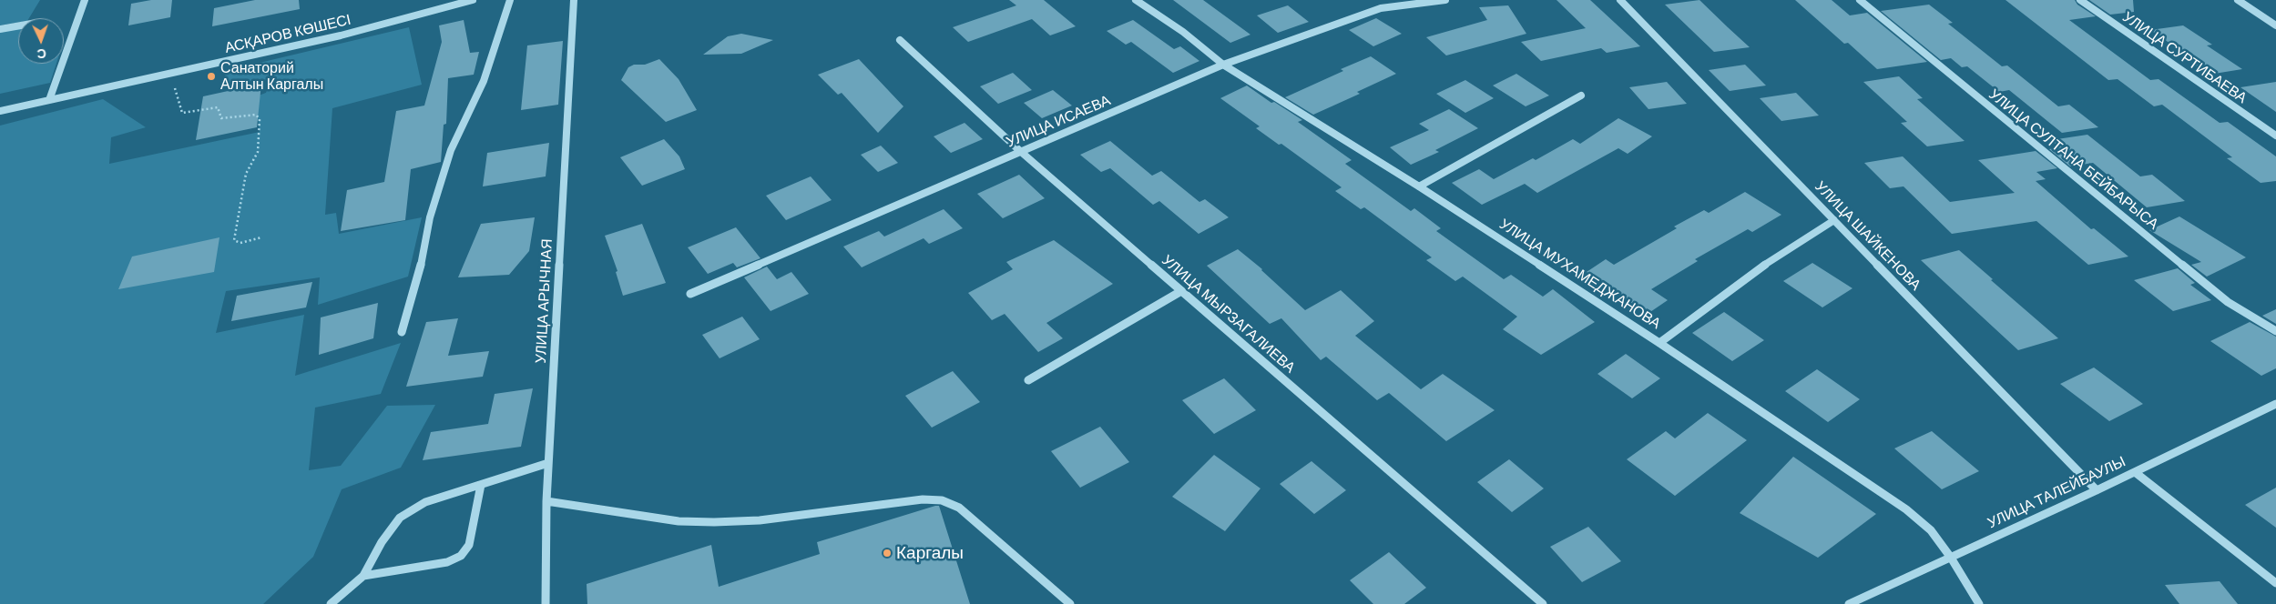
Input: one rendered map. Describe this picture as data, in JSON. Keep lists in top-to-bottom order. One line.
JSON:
{"streets":{"street":["АСҚАРОВ КӨШЕСІ","УЛИЦА СУРТИБАЕВА","УЛИЦА ИСАЕВА","УЛИЦА СУЛТАНА БЕЙБАРЫСА","УЛИЦА ШАЙКЕНОВА","УЛИЦА МУХАМЕДЖАНОВА","УЛИЦА АРЫЧНАЯ","УЛИЦА МЫРЗАГАЛИЕВА","УЛИЦА ТАЛЕЙБАУЛЫ"]},"crossings":[["УЛИЦА ИСАЕВА","УЛИЦА МУХАМЕДЖАНОВА"],["УЛИЦА ИСАЕВА","УЛИЦА МЫРЗАГАЛИЕВА"],["УЛИЦА ШАЙКЕНОВА","УЛИЦА ТАЛЕЙБАУЛЫ"],["УЛИЦА МУХАМЕДЖАНОВА","УЛИЦА ТАЛЕЙБАУЛЫ"]],"places":["Санаторий Алтын Каргалы","Каргалы"],"north":"bottom"}
